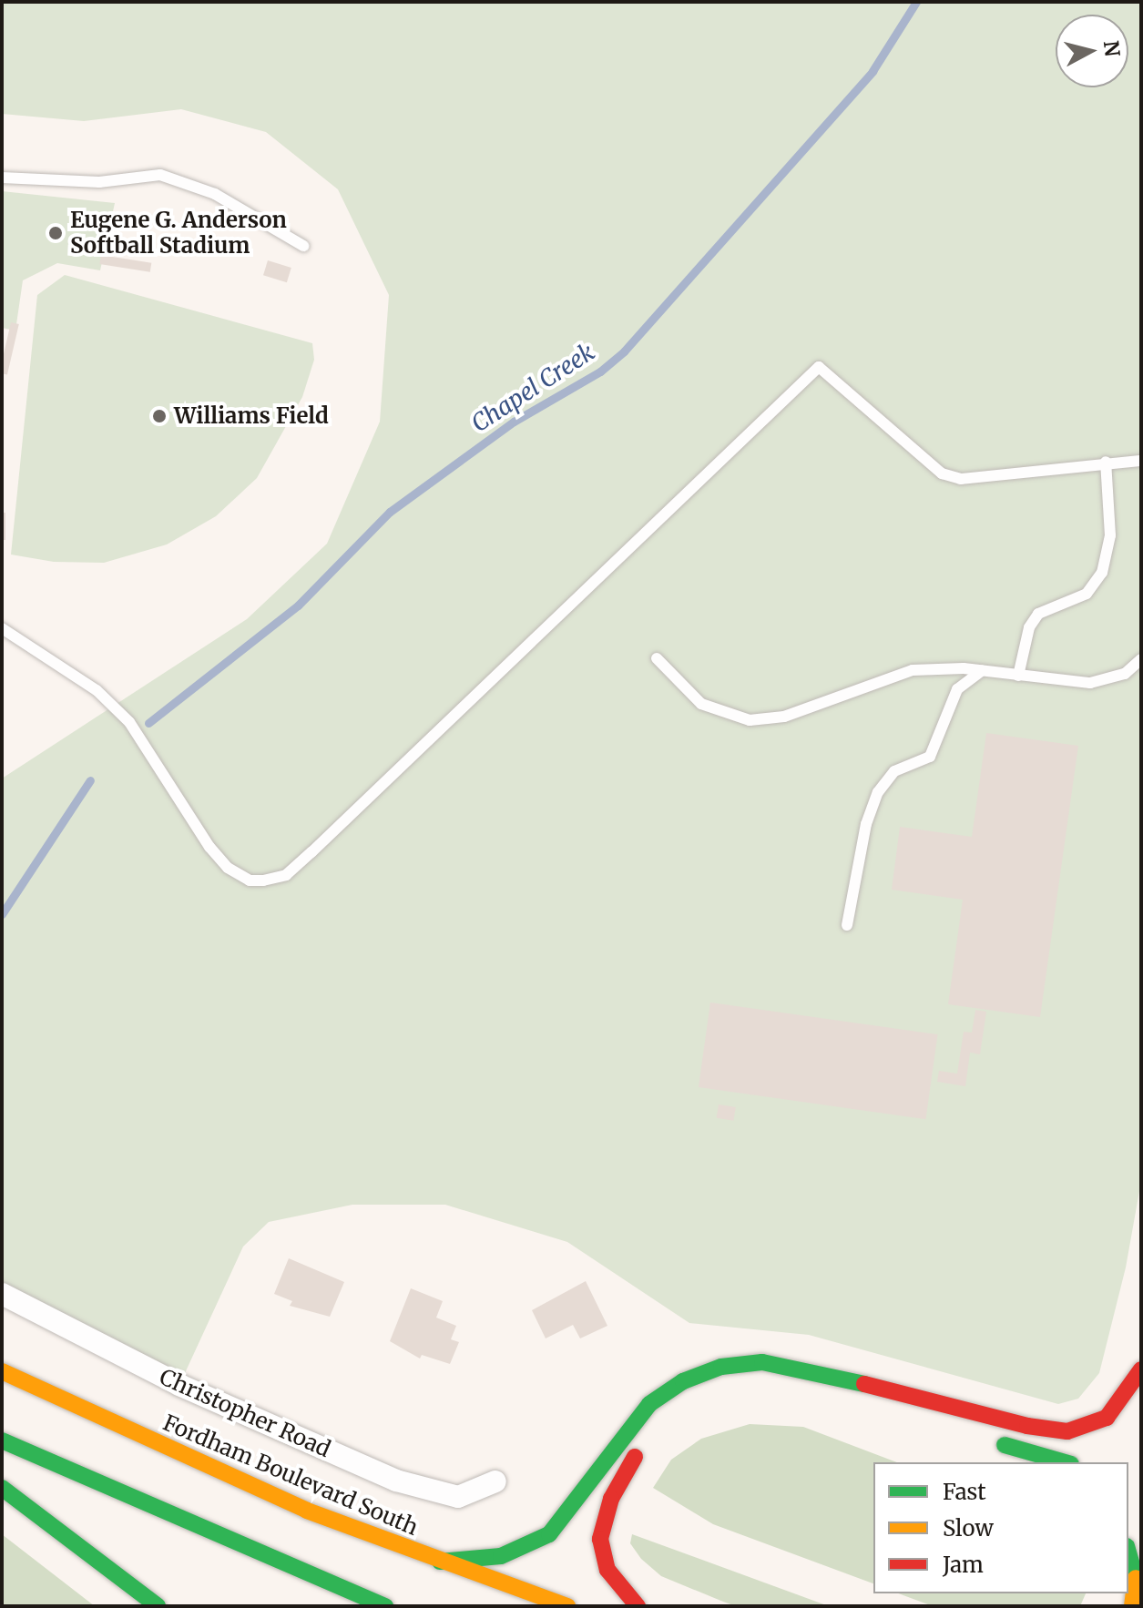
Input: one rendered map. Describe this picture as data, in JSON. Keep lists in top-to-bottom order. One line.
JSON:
{"streets":{"main road":["Fordham Boulevard South"],"street":["Christopher Road"]},"water":["Chapel Creek"],"places":["Eugene G. Anderson Softball Stadium","Williams Field"],"legend":["Fast","Slow","Jam"],"north":"right"}
